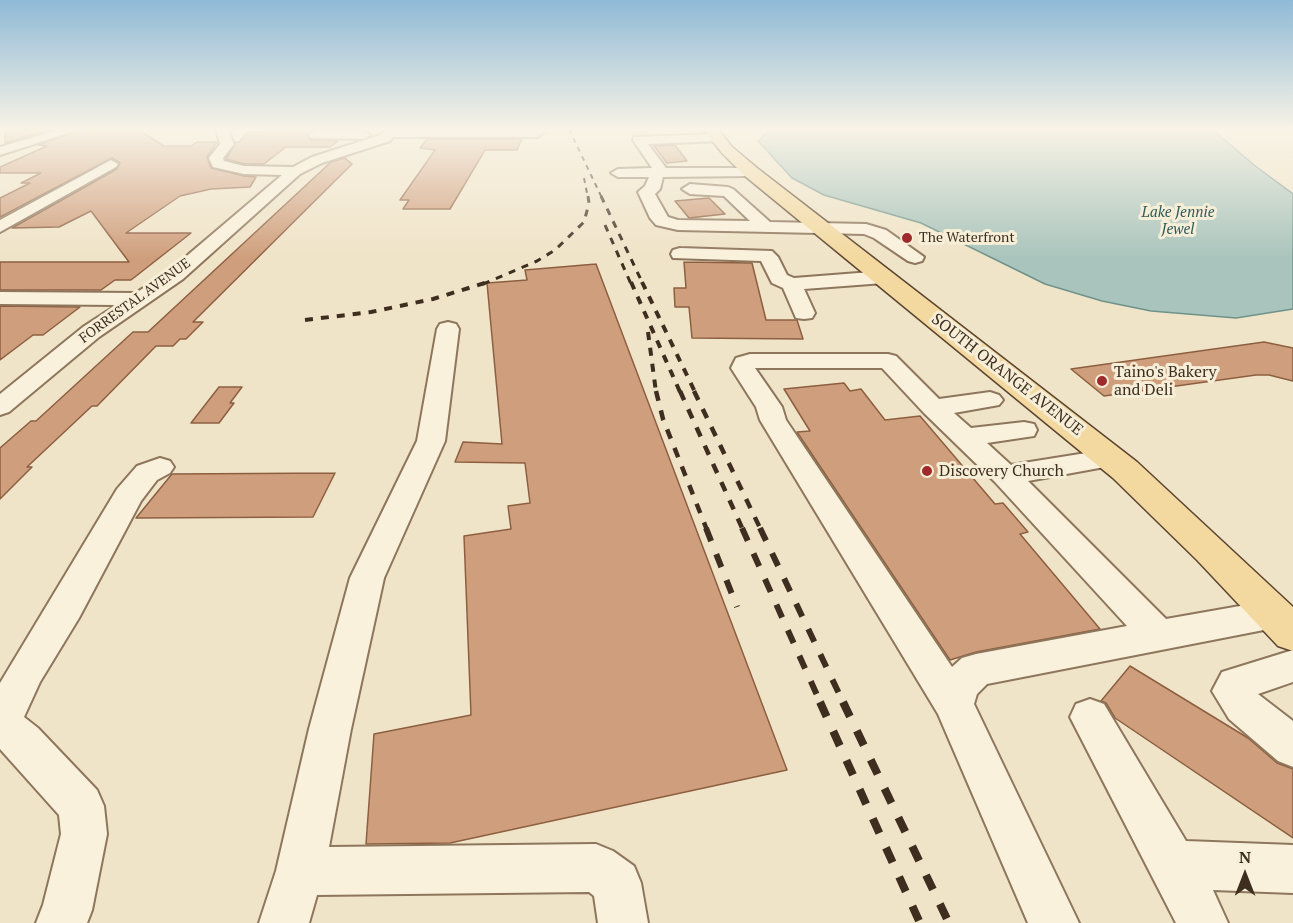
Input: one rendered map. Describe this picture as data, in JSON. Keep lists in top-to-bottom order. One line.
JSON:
{"streets":{"main road":["SOUTH ORANGE AVENUE"],"street":["FORRESTAL AVENUE"]},"water":["Lake Jennie Jewel"],"places":["The Waterfront","Taino's Bakery and Deli","Discovery Church"],"north":"top"}
